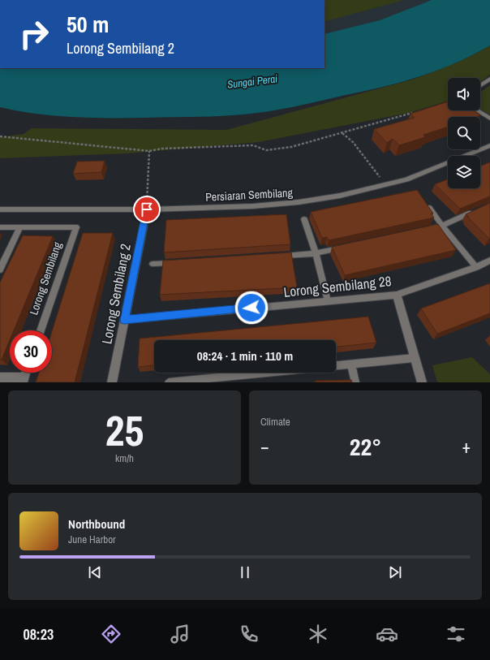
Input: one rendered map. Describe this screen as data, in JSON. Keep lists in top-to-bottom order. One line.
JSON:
{"streets":{"street":["Persiaran Sembilang","Lorong Sembilang","Lorong Sembilang 28","Lorong Sembilang 2"]},"crossings":[["Persiaran Sembilang","Lorong Sembilang 2"],["Lorong Sembilang 28","Lorong Sembilang 2"]],"water":["Sungai Perai"],"page":{"turn":["50 m","Lorong Sembilang 2"],"limit":"30","trip":"08:24 · 1 min · 110 m","tile":[["25","km/h"],"Climate"],"heat":["−","22°","+"],"song":["Northbound","June Harbor"],"tabs":"08:23"}}
